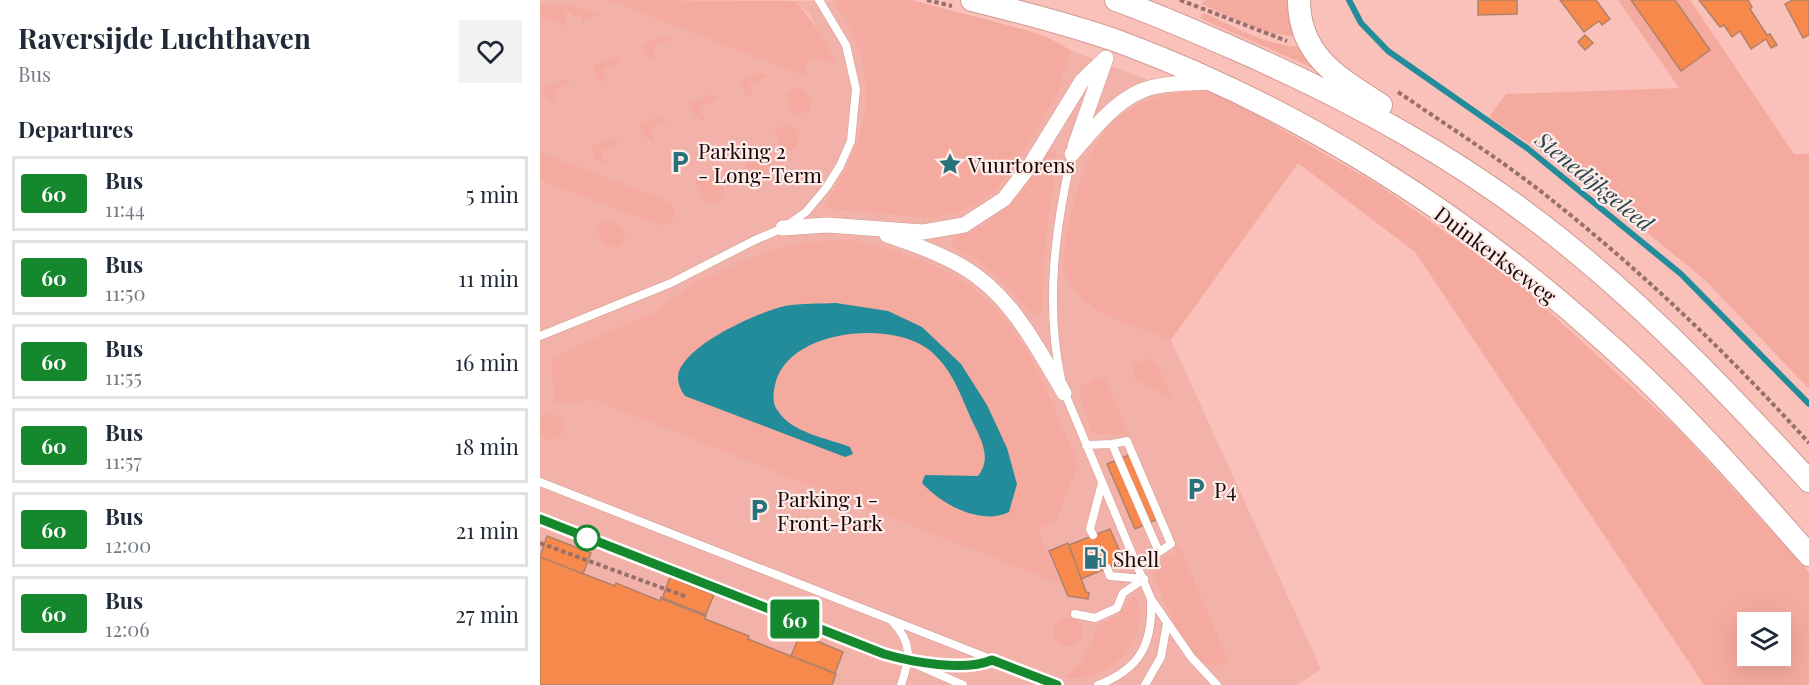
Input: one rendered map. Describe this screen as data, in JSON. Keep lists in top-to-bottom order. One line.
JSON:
{"streets":{"main road":["Duinkerkseweg"]},"water":["Stenedijkgeleed"],"places":{"parking":["Parking 2 - Long-Term","P4","Parking 1 - Front-Park"],"place":["Vuurtorens"],"fuel station":["Shell"]},"lines":["bus line 60"],"page":{"heading":[["Raversijde Luchthaven","Bus"],"Departures"],"on_map":"60","list":[{"mark":"60","name":"Bus","note":"11:44","value":"5 min"},{"mark":"60","name":"Bus","note":"11:50","value":"11 min"},{"mark":"60","name":"Bus","note":"11:55","value":"16 min"},{"mark":"60","name":"Bus","note":"11:57","value":"18 min"},{"mark":"60","name":"Bus","note":"12:00","value":"21 min"},{"mark":"60","name":"Bus","note":"12:06","value":"27 min"}]}}
